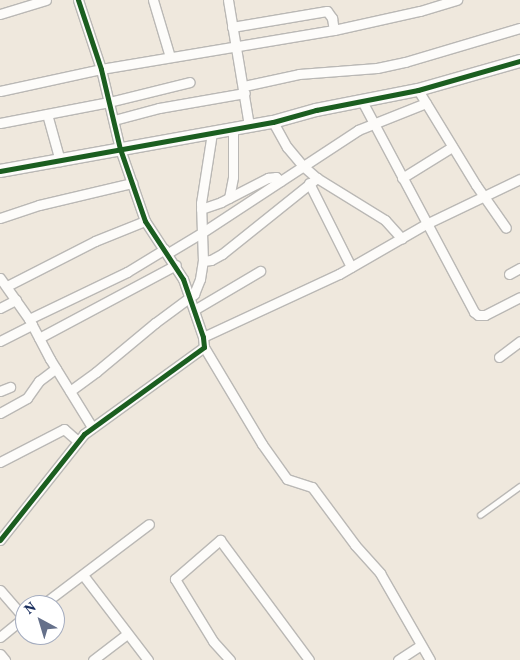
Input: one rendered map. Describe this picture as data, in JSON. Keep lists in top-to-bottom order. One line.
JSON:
{"north":"top left"}
